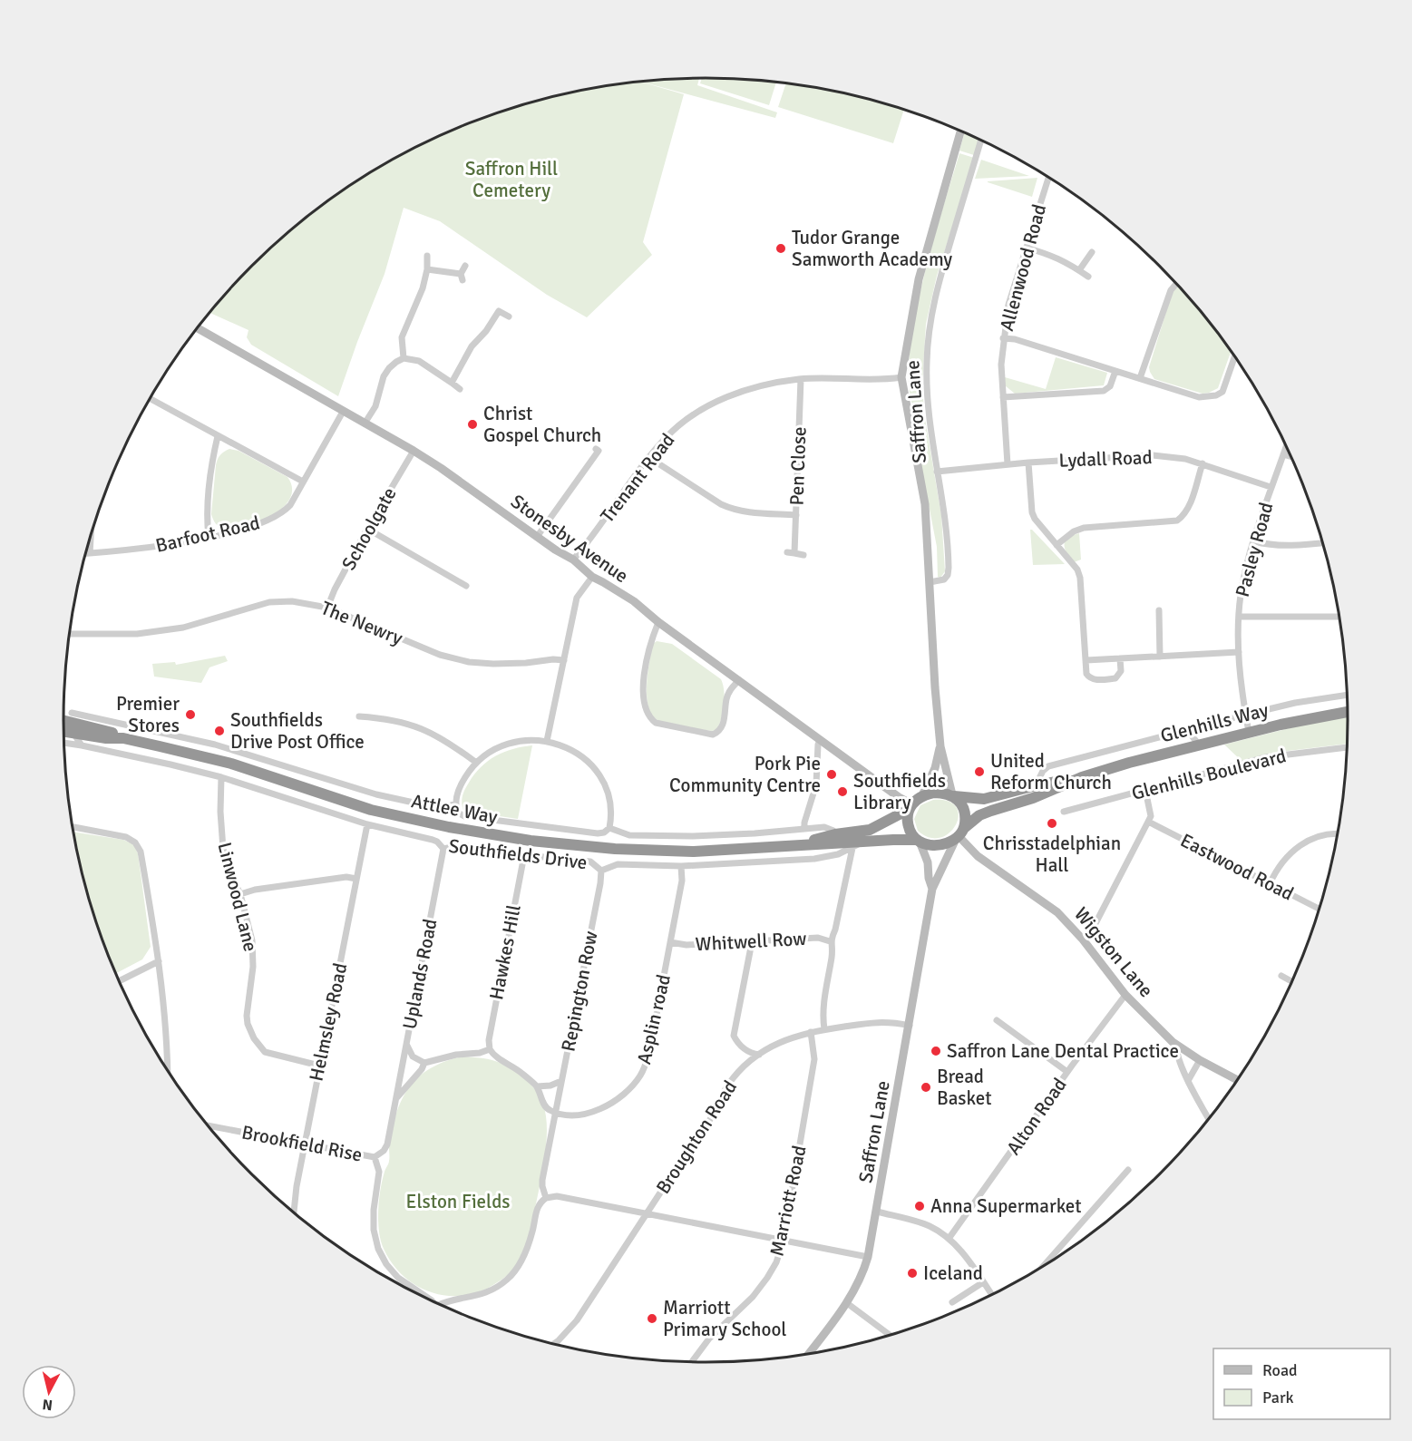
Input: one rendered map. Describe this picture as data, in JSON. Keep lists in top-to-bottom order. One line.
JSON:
{"streets":{"highway":["Glenhills Way","Attlee Way"],"main road":["Saffron Lane","Stonesby Avenue","Wigston Lane"],"street":["Allenwood Road","Lydall Road","Pen Close","Trenant Road","Schoolgate","Barfoot Road","Pasley Road","The Newry","Glenhills Boulevard","Southfields Drive","Eastwood Road","Linwood Lane","Whitwell Row","Hawkes Hill","Uplands Road","Repington Row","Asplin road","Helmsley Road","Alton Road","Broughton Road","Brookfield Rise","Marriott Road"]},"crossings":[["Allenwood Road","Lydall Road"],["Saffron Lane","Lydall Road"],["Saffron Lane","Trenant Road"],["Saffron Lane","Stonesby Avenue"],["Saffron Lane","Glenhills Way"],["Saffron Lane","Attlee Way"],["Saffron Lane","Wigston Lane"],["Saffron Lane","Broughton Road"],["Lydall Road","Pasley Road"],["Pen Close","Trenant Road"],["Trenant Road","Stonesby Avenue"],["Schoolgate","Stonesby Avenue"],["Schoolgate","The Newry"],["Barfoot Road","Stonesby Avenue"],["Stonesby Avenue","Glenhills Way"],["Stonesby Avenue","Attlee Way"],["Stonesby Avenue","Wigston Lane"],["Pasley Road","Glenhills Way"],["Glenhills Way","Glenhills Boulevard"],["Glenhills Way","Attlee Way"],["Glenhills Way","Wigston Lane"],["Attlee Way","Southfields Drive"],["Attlee Way","Wigston Lane"],["Southfields Drive","Linwood Lane"],["Southfields Drive","Hawkes Hill"],["Southfields Drive","Uplands Road"],["Southfields Drive","Repington Row"],["Southfields Drive","Asplin road"],["Southfields Drive","Helmsley Road"],["Linwood Lane","Helmsley Road"],["Whitwell Row","Asplin road"],["Wigston Lane","Alton Road"],["Repington Row","Asplin road"],["Helmsley Road","Brookfield Rise"],["Broughton Road","Marriott Road"]],"parks":["Saffron Hill Cemetery","Elston Fields"],"places":["Tudor Grange Samworth Academy","Christ Gospel Church","Premier Stores","Southfields Drive Post Office","United Reform Church","Pork Pie Community Centre","Southfields Library","Chrisstadelphian Hall","Saffron Lane Dental Practice","Bread Basket","Anna Supermarket","Iceland","Marriott Primary School"],"legend":["Road","Park"],"north":"bottom"}
